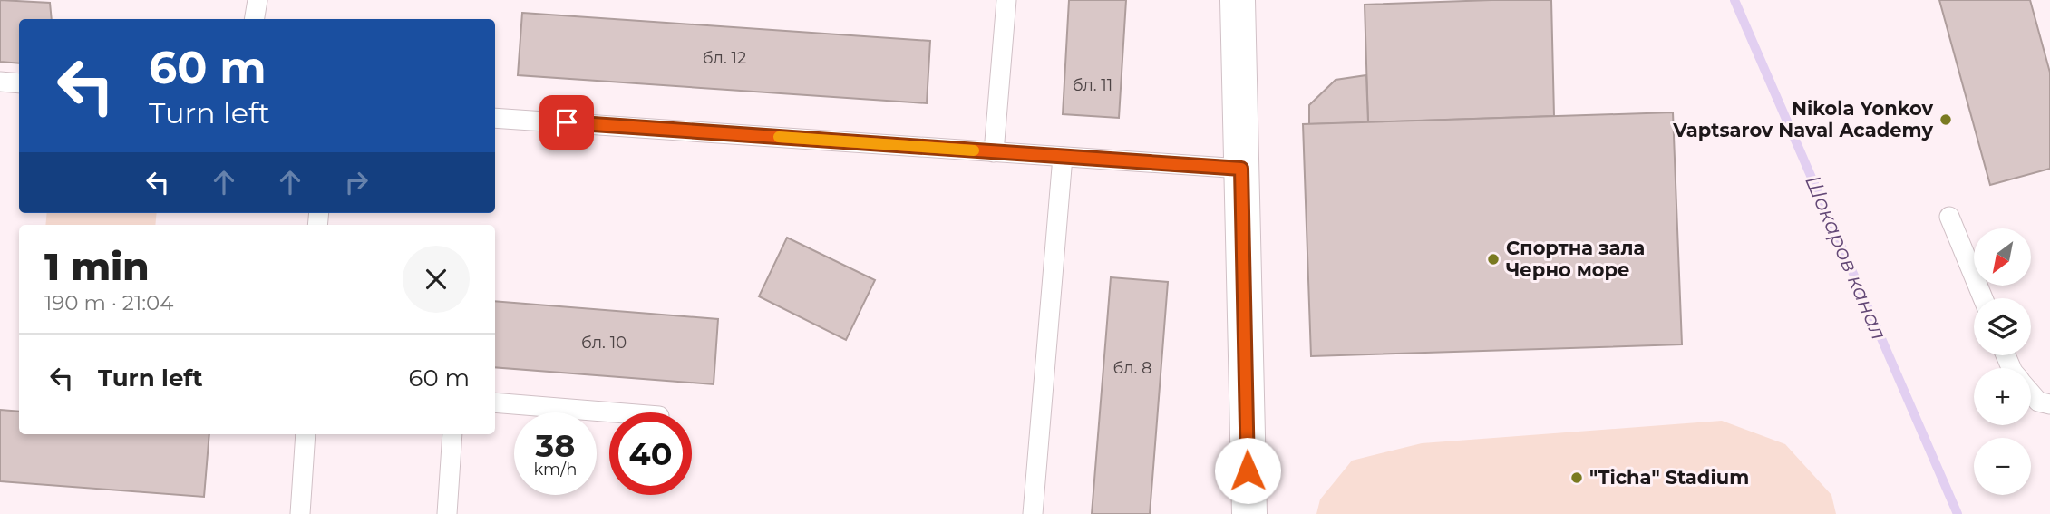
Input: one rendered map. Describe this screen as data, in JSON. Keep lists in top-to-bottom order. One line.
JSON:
{"water":["Шокаров канал"],"places":["Nikola Yonkov Vaptsarov Naval Academy","Спортна зала Черно море","\"Ticha\" Stadium"],"house_numbers":["бл. 12","бл. 11","бл. 10","бл. 8"],"north":"bottom left","page":{"turn":["60 m","Turn left"],"heading":["1 min","190 m · 21:04"],"map_buttons":["+","−"],"list":[{"name":"Turn left","value":"60 m"}],"speed":"38 km/h","limit":"40"}}
